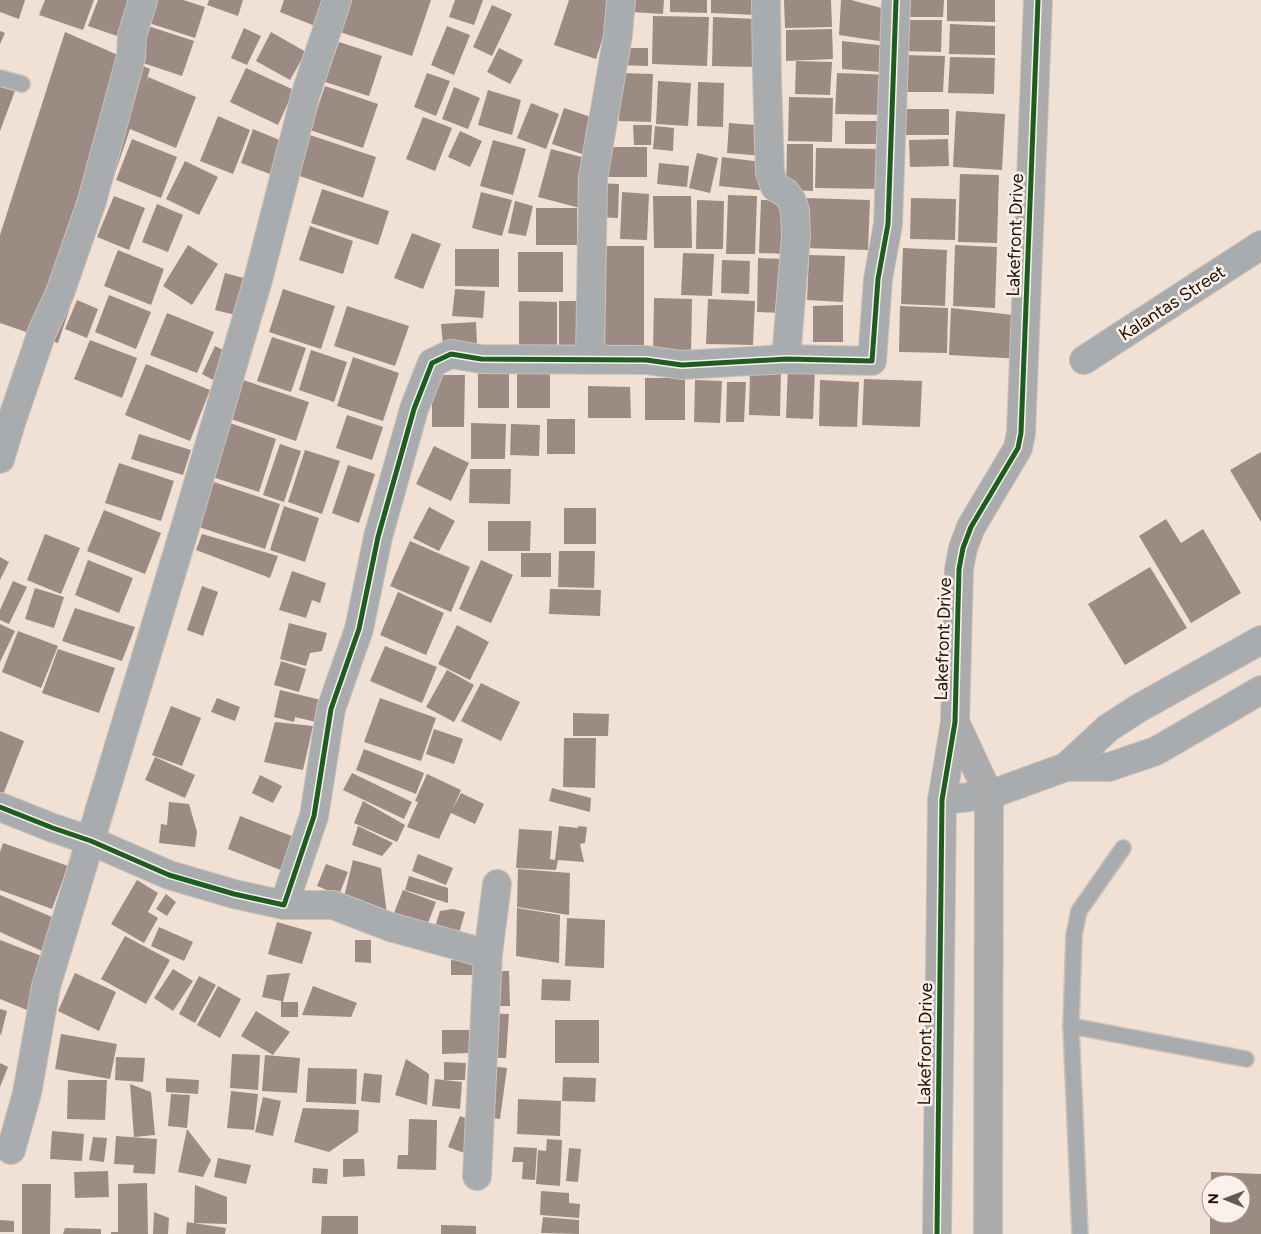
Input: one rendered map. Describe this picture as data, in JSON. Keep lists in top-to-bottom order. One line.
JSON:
{"streets":{"street":["Lakefront Drive","Kalantas Street"]},"north":"left"}
